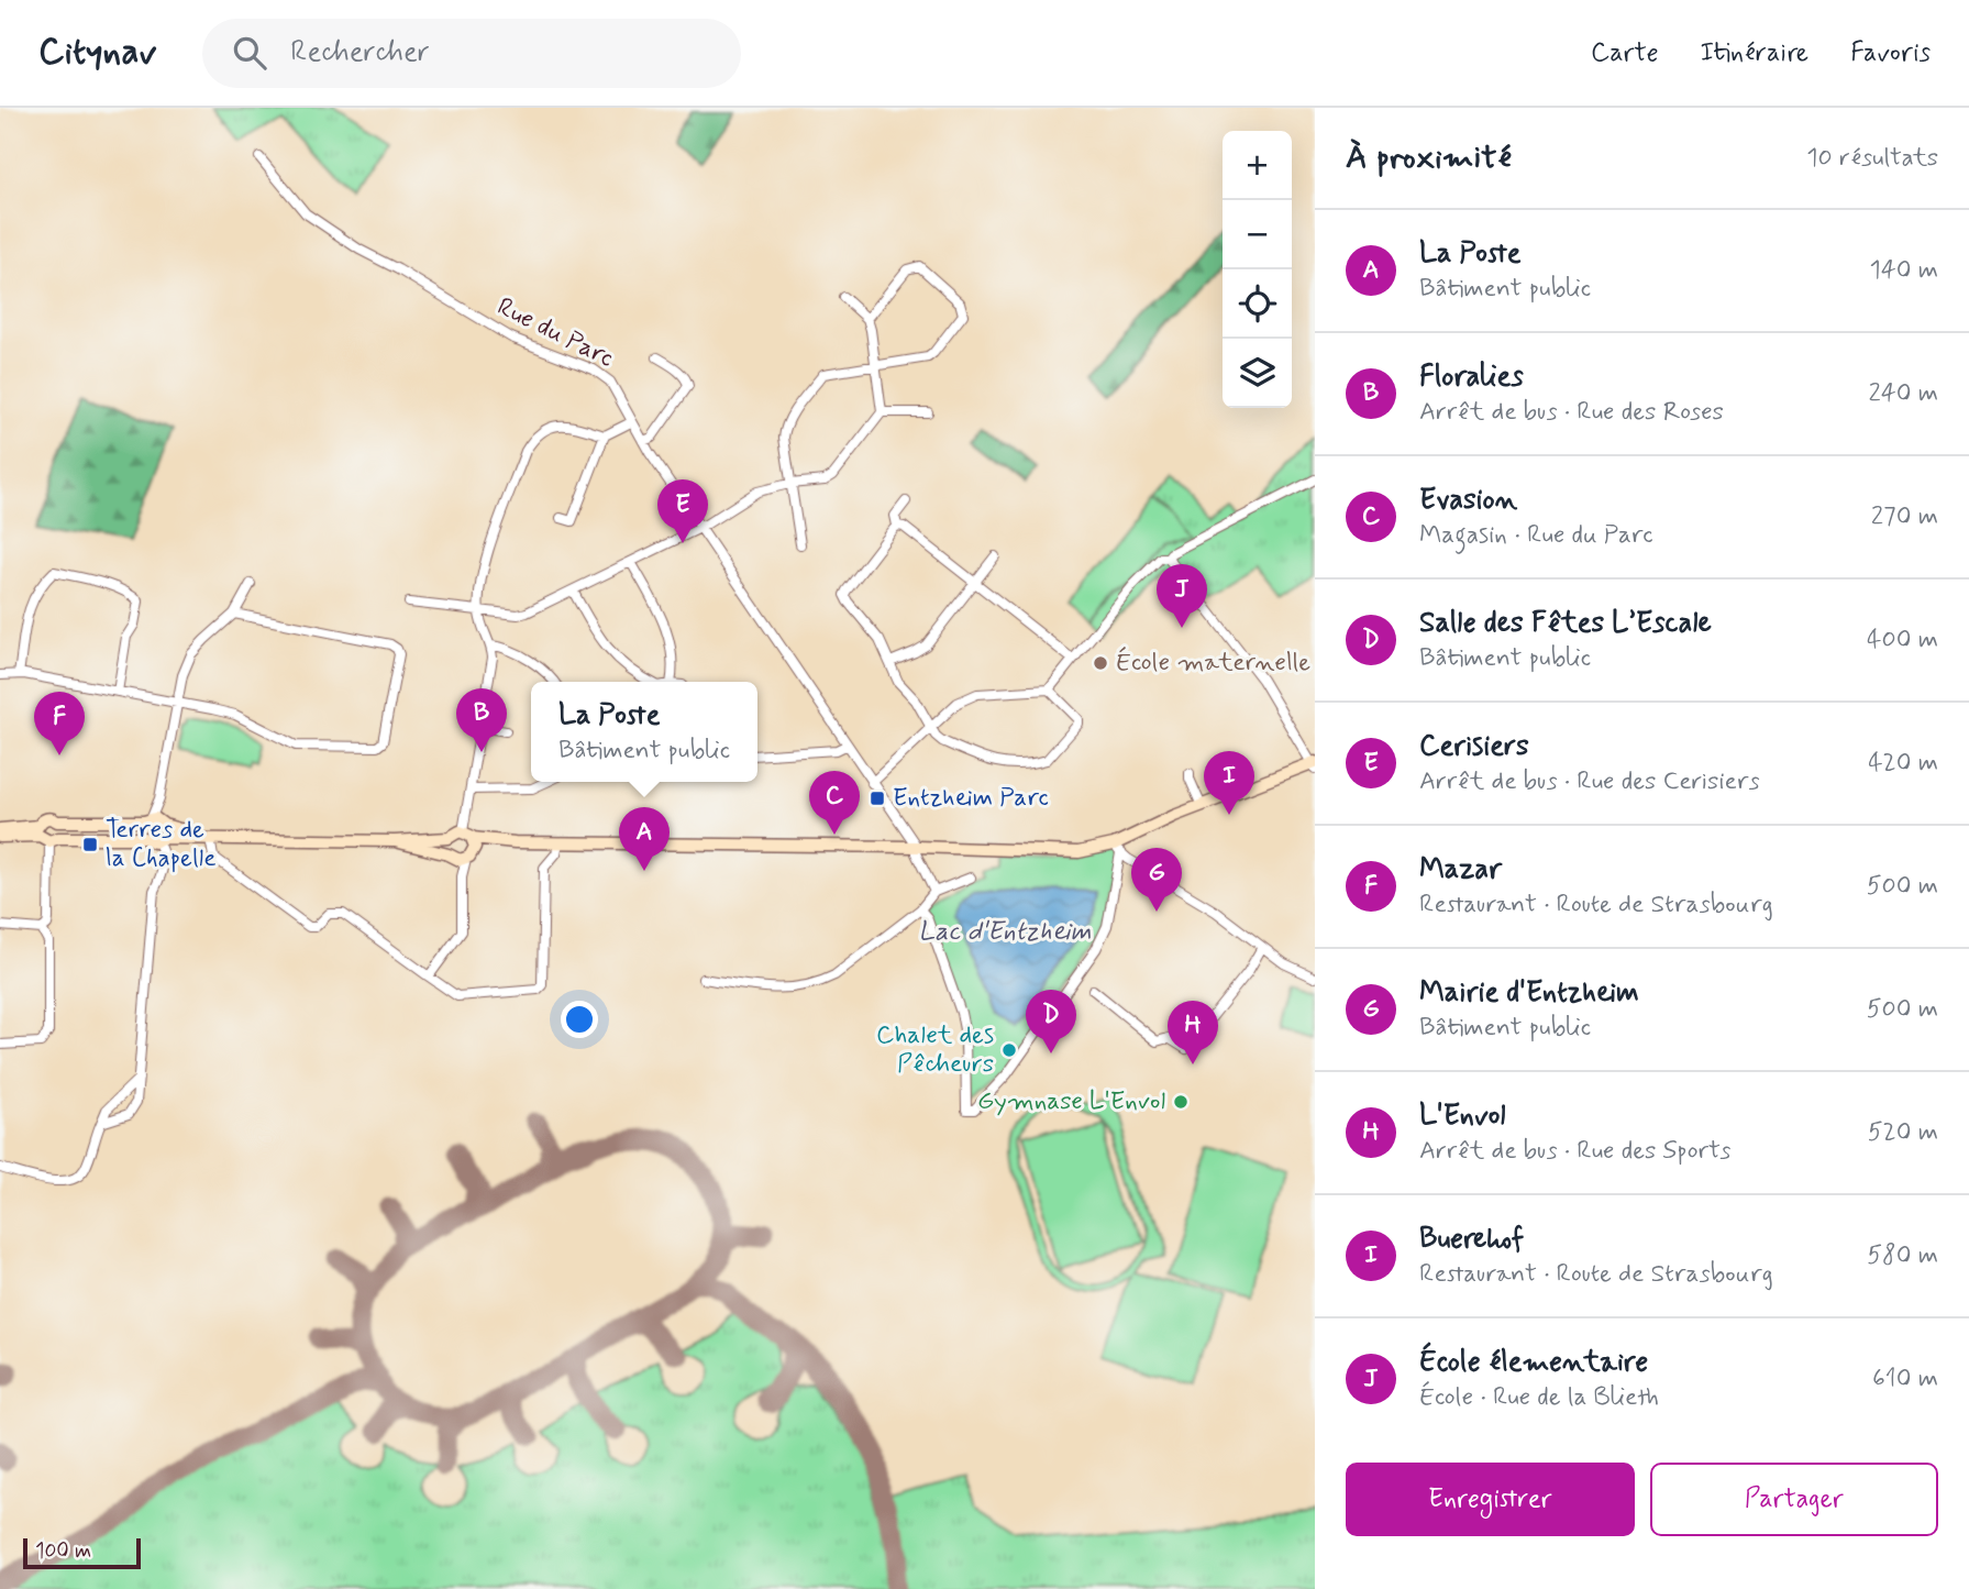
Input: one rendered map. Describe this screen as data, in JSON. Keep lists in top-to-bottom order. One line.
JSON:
{"streets":{"street":["Rue du Parc"]},"water":["Lac d'Entzheim"],"places":{"other":["École maternelle","Chalet des Pêcheurs","Gymnase L'Envol"],"transit":["Entzheim Parc","Terres de la Chapelle"]},"scale_bar":"100 m","page":{"header":"Citynav","search":"Rechercher","nav":["Carte","Itinéraire","Favoris"],"heading":["À proximité","10 résultats"],"map_buttons":["+","−"],"list":[{"mark":"A","name":"La Poste","note":"Bâtiment public","value":"140 m"},{"mark":"B","name":"Floralies","note":"Arrêt de bus · Rue des Roses","value":"240 m"},{"mark":"C","name":"Evasion","note":"Magasin · Rue du Parc","value":"270 m"},{"mark":"D","name":"Salle des Fêtes L’Escale","note":"Bâtiment public","value":"400 m"},{"mark":"E","name":"Cerisiers","note":"Arrêt de bus · Rue des Cerisiers","value":"420 m"},{"mark":"F","name":"Mazar","note":"Restaurant · Route de Strasbourg","value":"500 m"},{"mark":"G","name":"Mairie d'Entzheim","note":"Bâtiment public","value":"500 m"},{"mark":"H","name":"L'Envol","note":"Arrêt de bus · Rue des Sports","value":"520 m"},{"mark":"I","name":"Buerehof","note":"Restaurant · Route de Strasbourg","value":"580 m"},{"mark":"J","name":"École élementaire","note":"École · Rue de la Blieth","value":"610 m"}],"pins":["E","J","B","F","I","C","A","G","D","H"],"popup":["La Poste","Bâtiment public"],"buttons":["Enregistrer","Partager"],"scale":"100 m"}}
